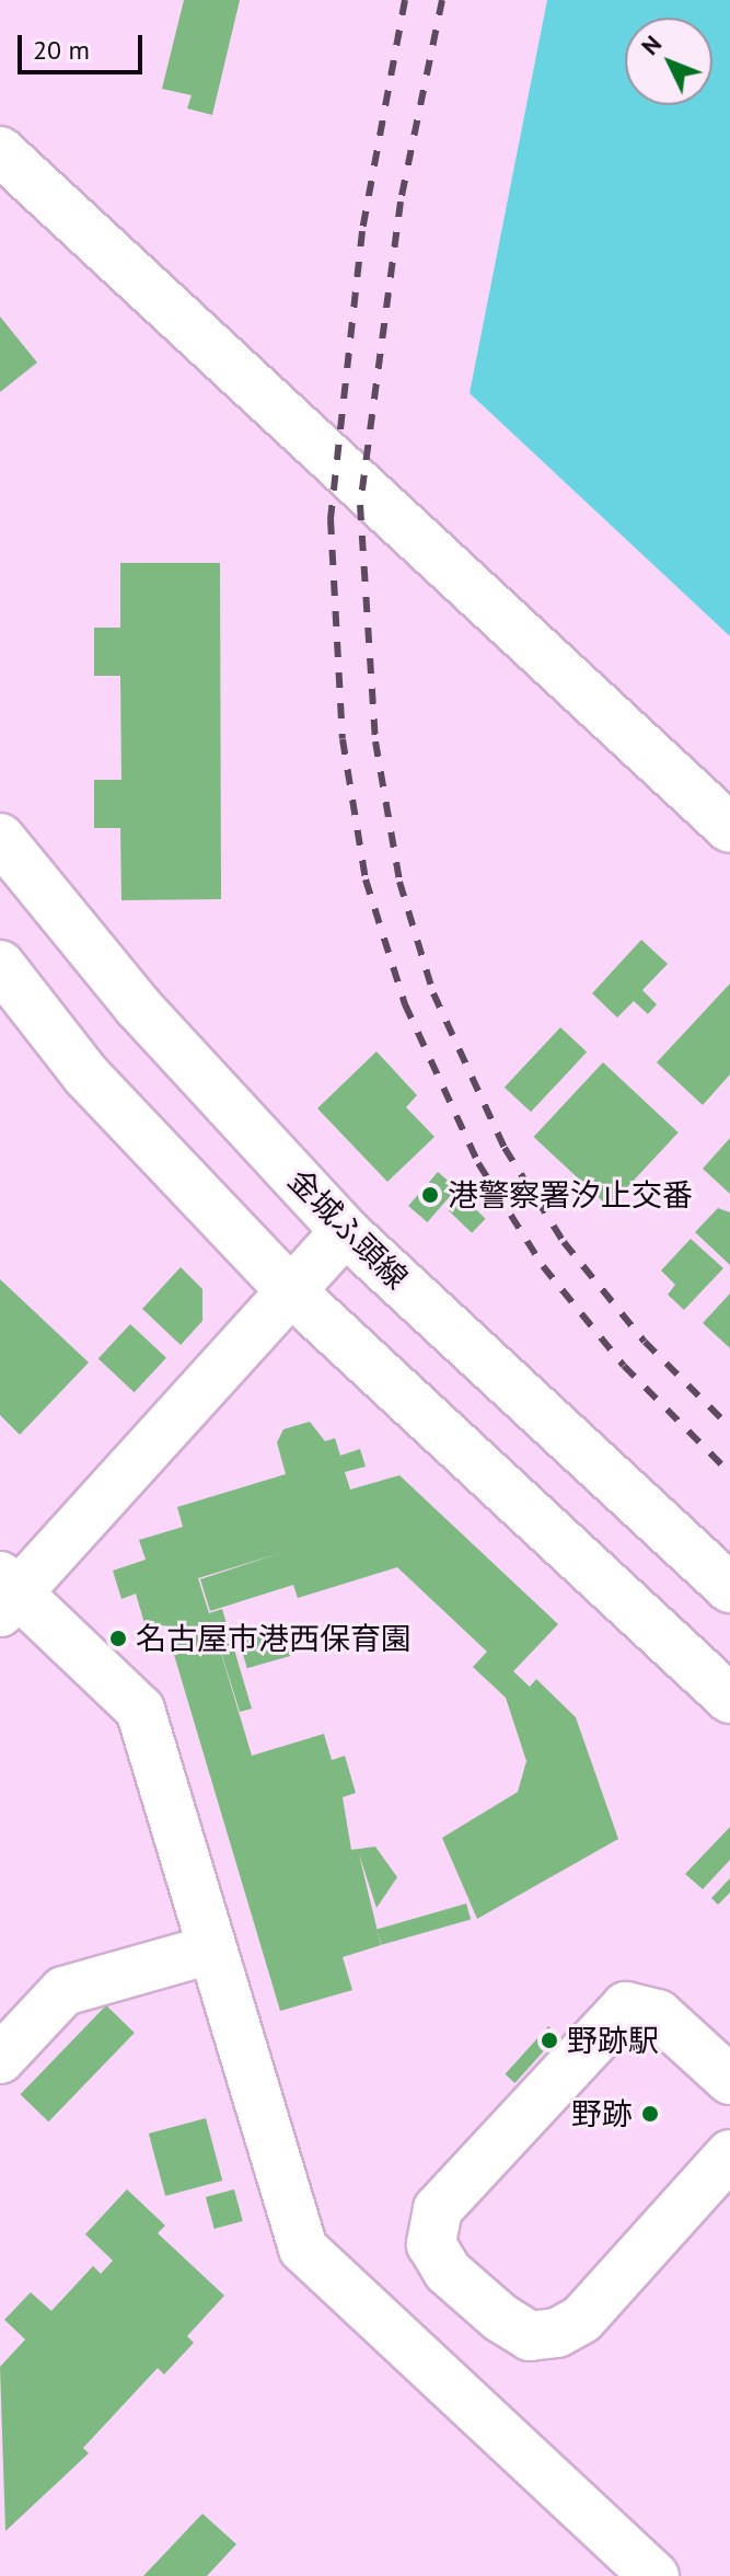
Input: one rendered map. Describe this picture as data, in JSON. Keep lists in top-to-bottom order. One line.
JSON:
{"streets":{"street":["金城ふ頭線"]},"places":["港警察署汐止交番","名古屋市港西保育園","野跡駅","野跡"],"scale_bar":"20 m","north":"top left"}
